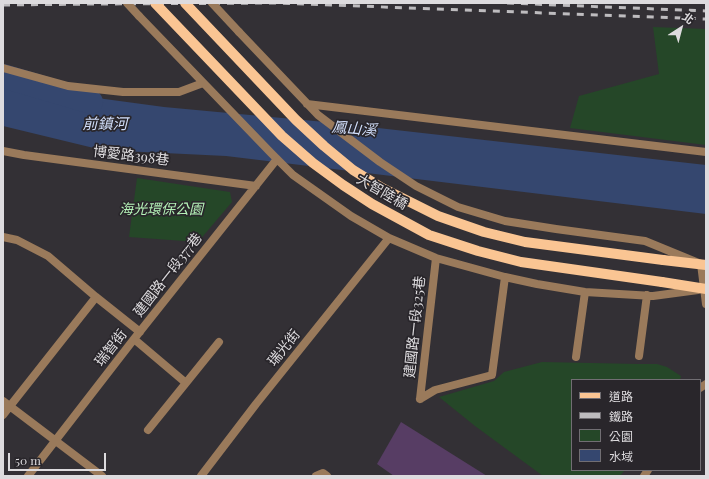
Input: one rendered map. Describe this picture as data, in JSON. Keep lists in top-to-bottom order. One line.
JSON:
{"streets":{"main road":["大智陸橋"],"street":["博愛路398巷","建國路一段377巷","建國路一段325巷","瑞智街","瑞光街"]},"crossings":[["博愛路398巷","建國路一段377巷"],["建國路一段377巷","瑞智街"]],"water":["前鎮河","鳳山溪"],"parks":["海光環保公園"],"legend":["道路","鐵路","公園","水域"],"scale_bar":"50 m","north":"top right"}
